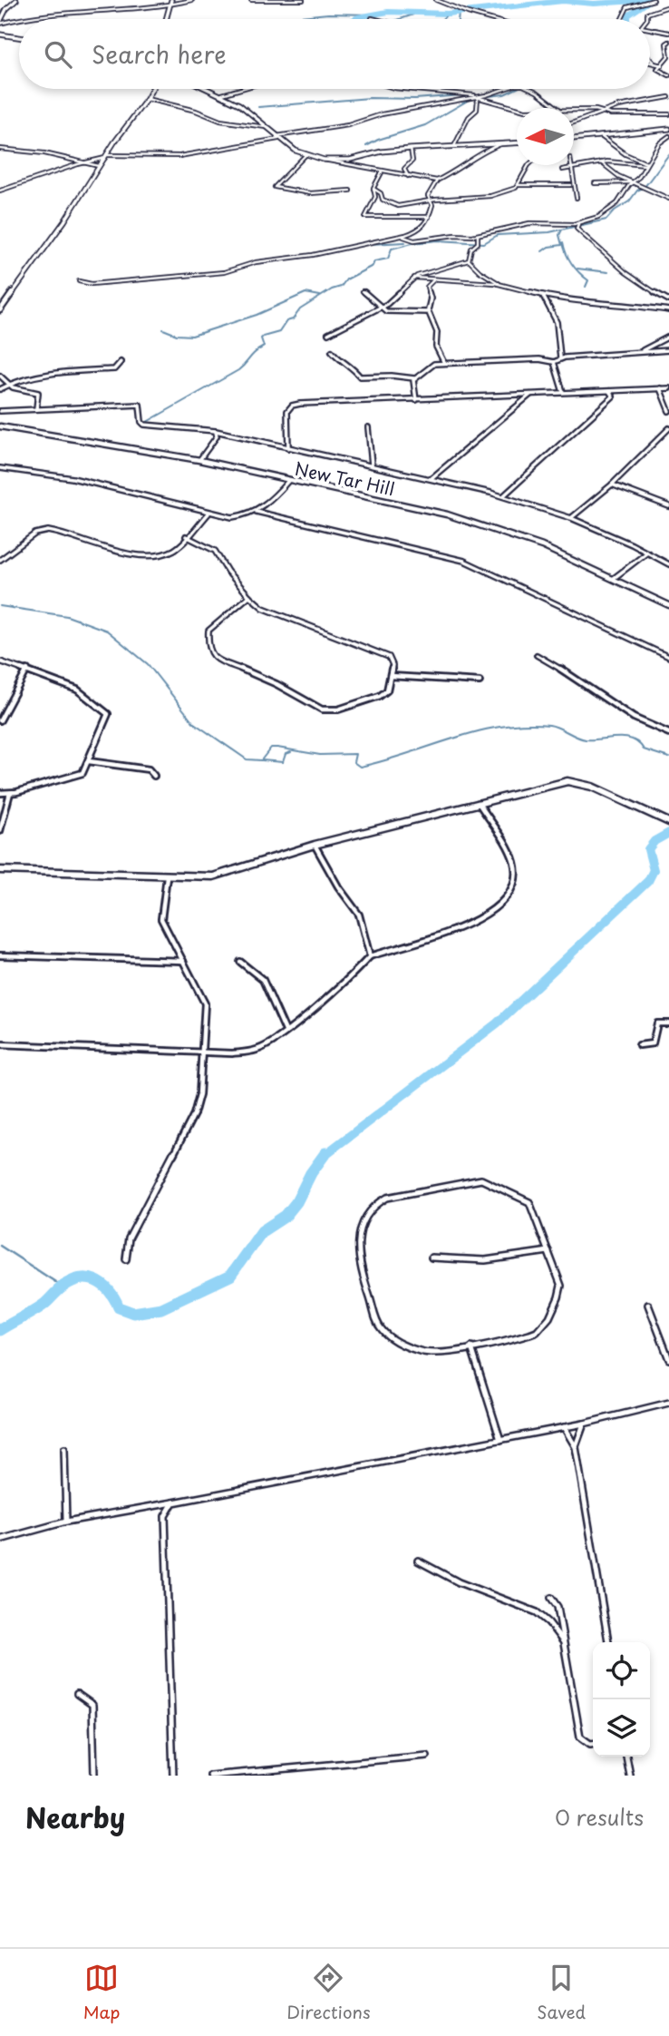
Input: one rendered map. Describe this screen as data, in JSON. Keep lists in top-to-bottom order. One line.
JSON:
{"streets":{"street":["New Tar Hill"]},"north":"left","page":{"search":"Search here","heading":["Nearby","0 results"],"nav":["Map","Directions","Saved"]}}
